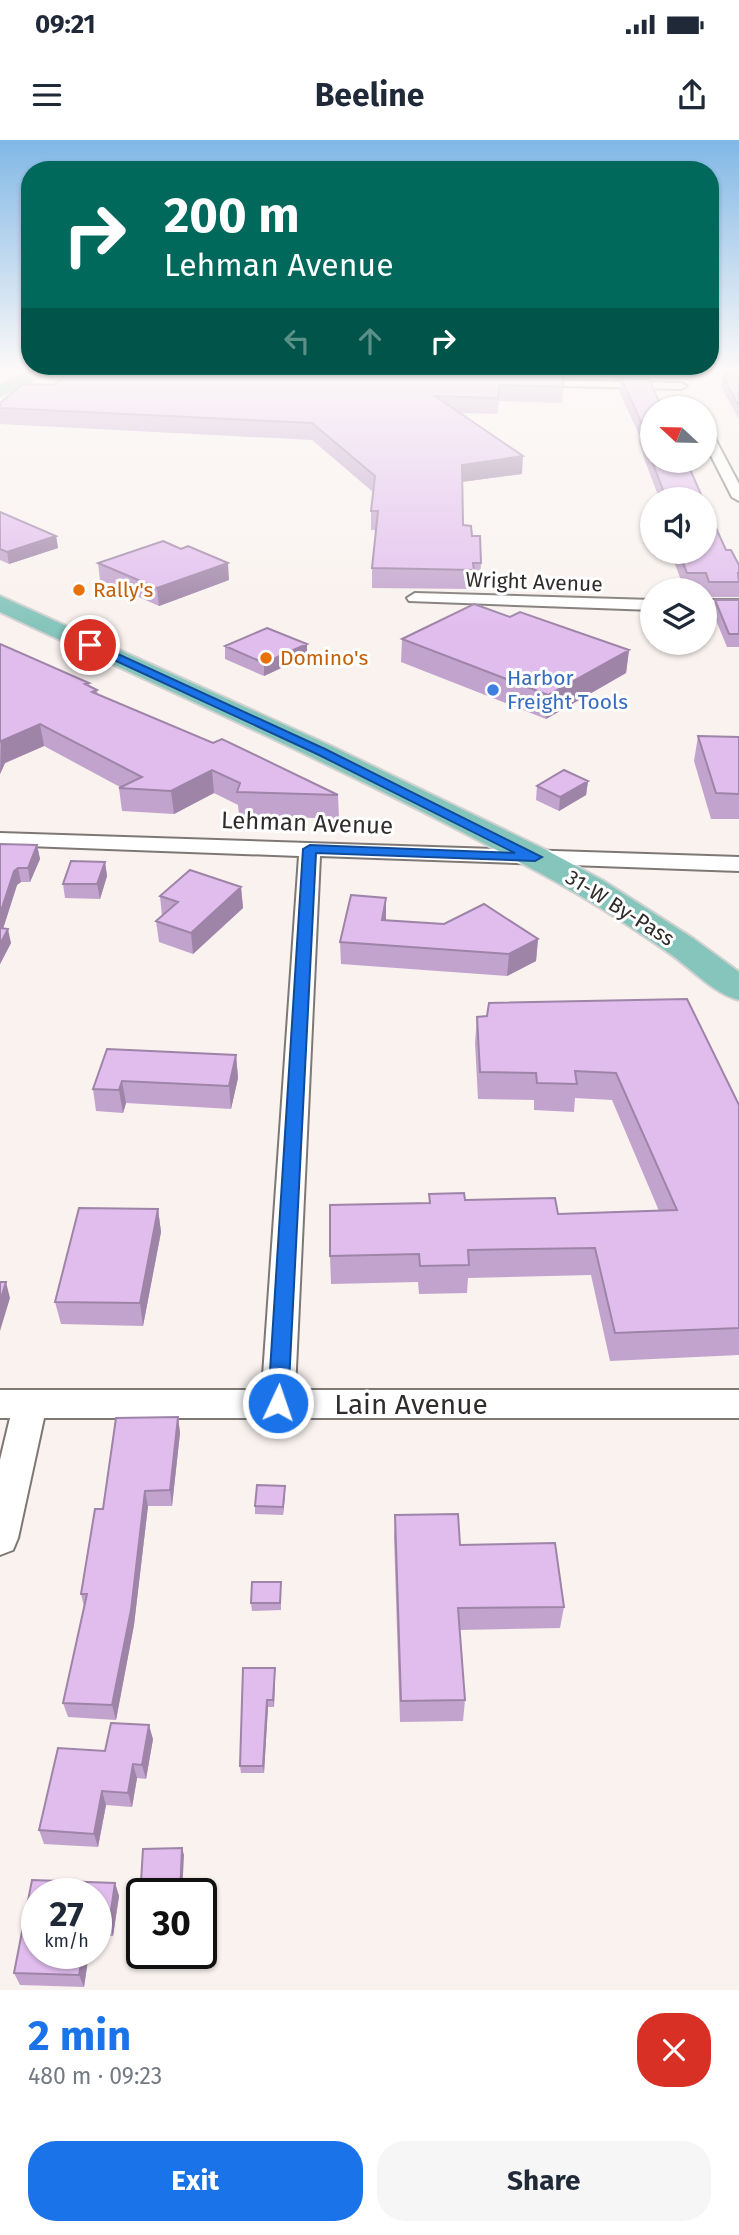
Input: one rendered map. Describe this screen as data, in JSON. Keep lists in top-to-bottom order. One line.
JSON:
{"streets":{"main road":["31-W By-Pass"],"street":["Wright Avenue","Lehman Avenue","Lain Avenue"]},"crossings":[["Lehman Avenue","31-W By-Pass"]],"places":["Rally's","Domino's","Harbor Freight Tools"],"north":"left","page":{"status":"09:21","header":"Beeline","turn":["200 m","Lehman Avenue"],"speed":"27 km/h","limit":"30","heading":["2 min","480 m · 09:23"],"buttons":["Exit","Share"]}}
